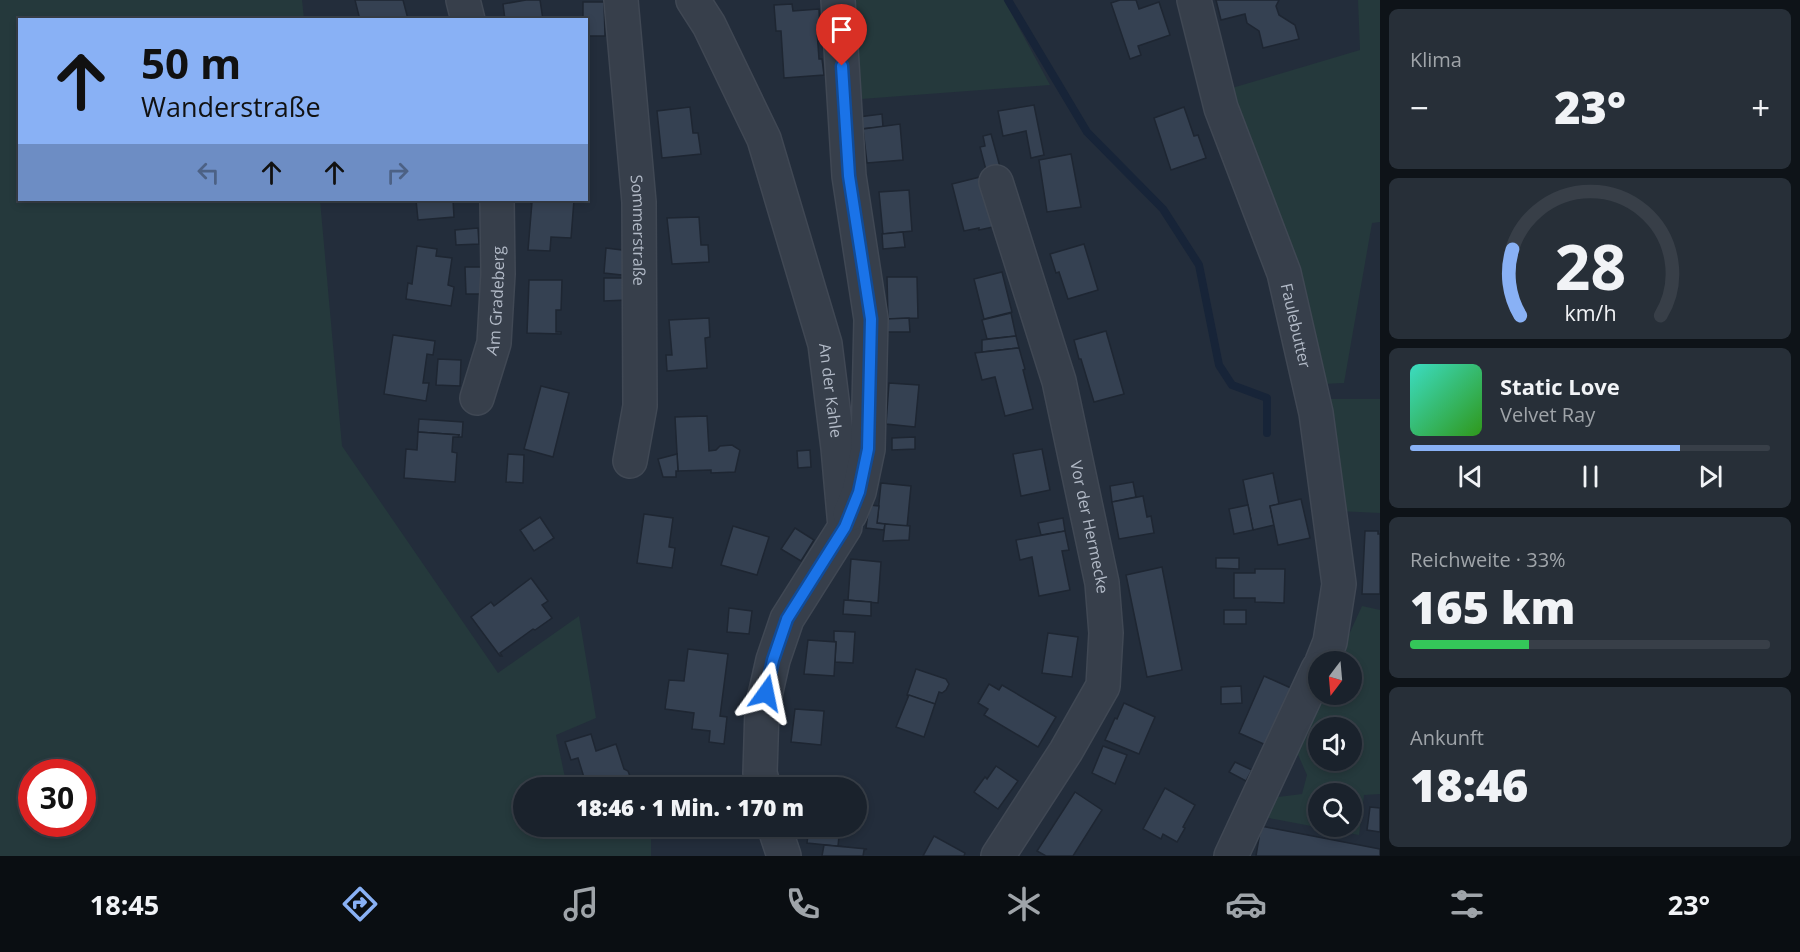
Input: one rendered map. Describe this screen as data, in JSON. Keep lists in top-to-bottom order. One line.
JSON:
{"streets":{"street":["Sommerstraße","Am Gradeberg","Faulebutter","An der Kahle","Vor der Hermecke"]},"north":"bottom","page":{"tile":["Klima",["Reichweite · 33%","165 km"],["Ankunft","18:46"]],"turn":["50 m","Wanderstraße"],"heat":["−","23°","+"],"song":["Static Love","Velvet Ray"],"limit":"30","trip":"18:46 · 1 Min. · 170 m","tabs":["18:45","23°"],"gauge":["28","km/h"]}}
